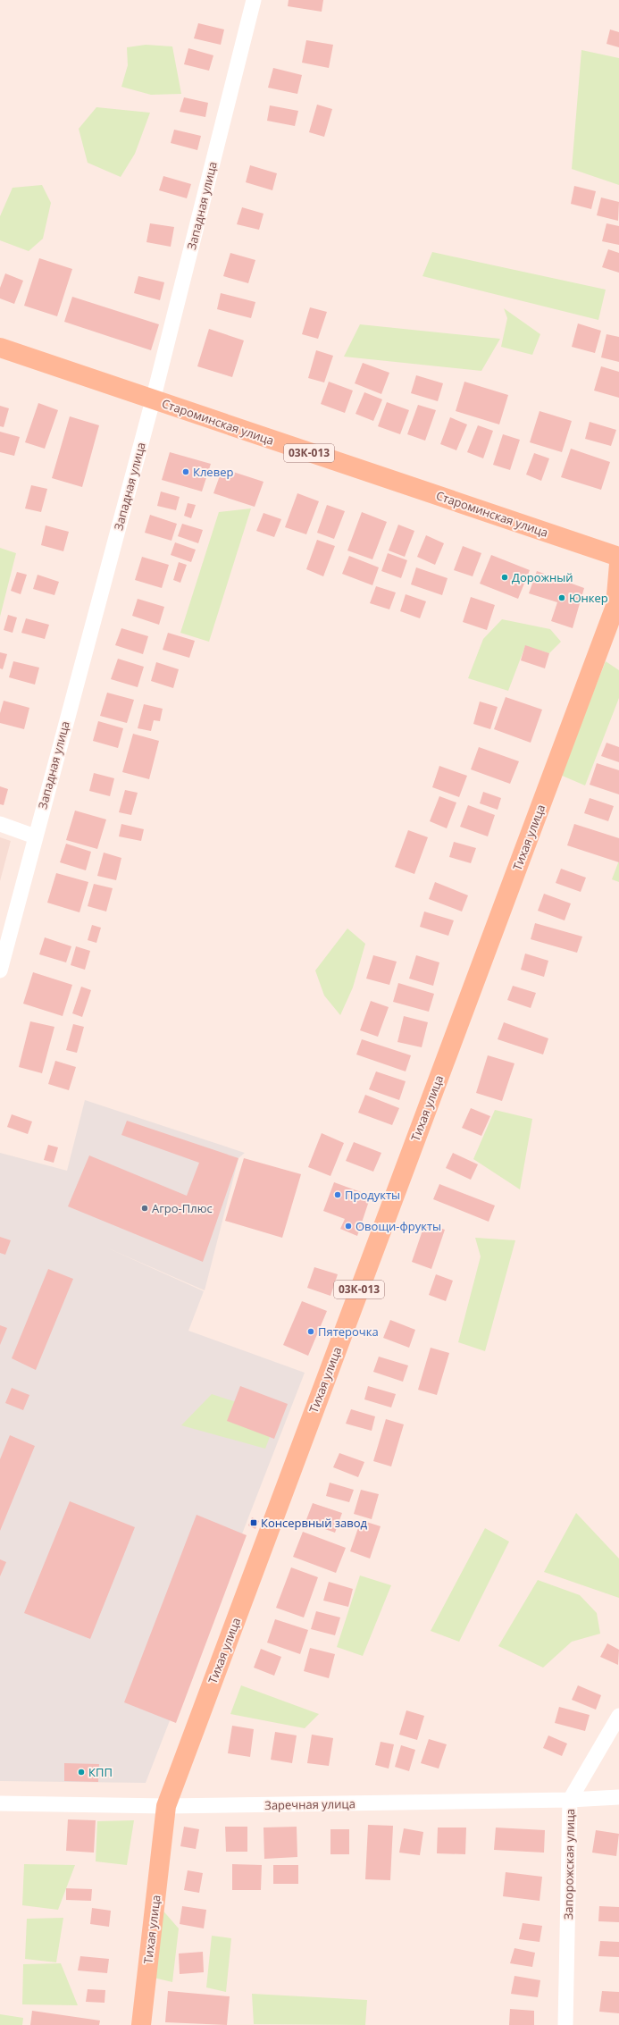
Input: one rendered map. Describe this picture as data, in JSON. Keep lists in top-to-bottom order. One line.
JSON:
{"streets":{"main road":["Староминская улица","03К-013","Тихая улица"],"street":["Западная улица","Заречная улица","Запорожская улица"]},"crossings":[["Западная улица","Староминская улица"],["Тихая улица","Заречная улица"],["Заречная улица","Запорожская улица"]],"places":{"other":["Клевер","Дорожный","Юнкер","Продукты","Агро-Плюс","Овощи-фрукты","Пятерочка","КПП"],"transit":["Консервный завод"]}}
